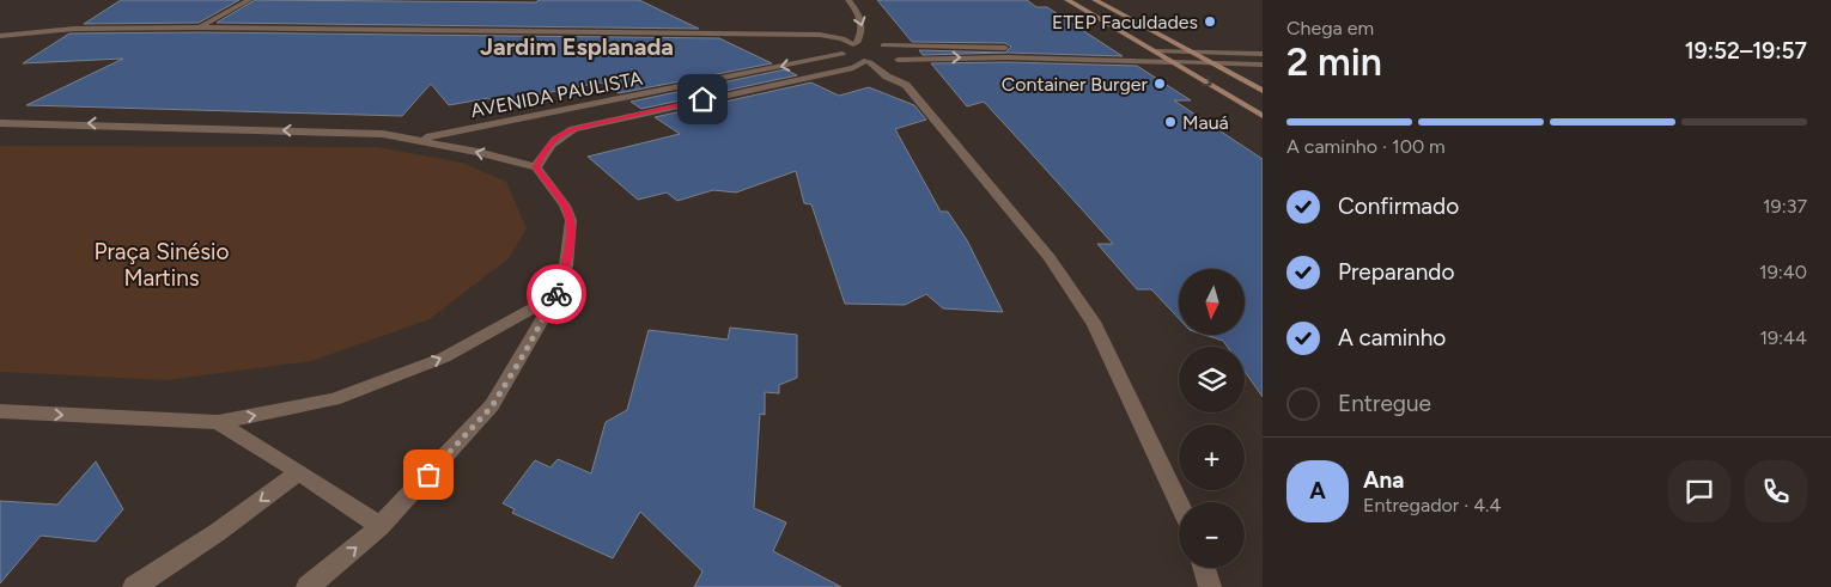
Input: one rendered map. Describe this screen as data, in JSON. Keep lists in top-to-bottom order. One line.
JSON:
{"streets":{"street":["AVENIDA PAULISTA"]},"districts":["Jardim Esplanada"],"parks":["Praça Sinésio Martins"],"places":["ETEP Faculdades","Container Burger","Mauá"],"north":"bottom","page":{"heading":["2 min","Chega em","19:52–19:57"],"panel":["Ana","Entregador · 4.4"],"bar":"A caminho · 100 m","list":[["Confirmado","19:37"],["Preparando","19:40"],["A caminho","19:44"],"Entregue"],"map_buttons":["+","−"],"round":"A"}}
